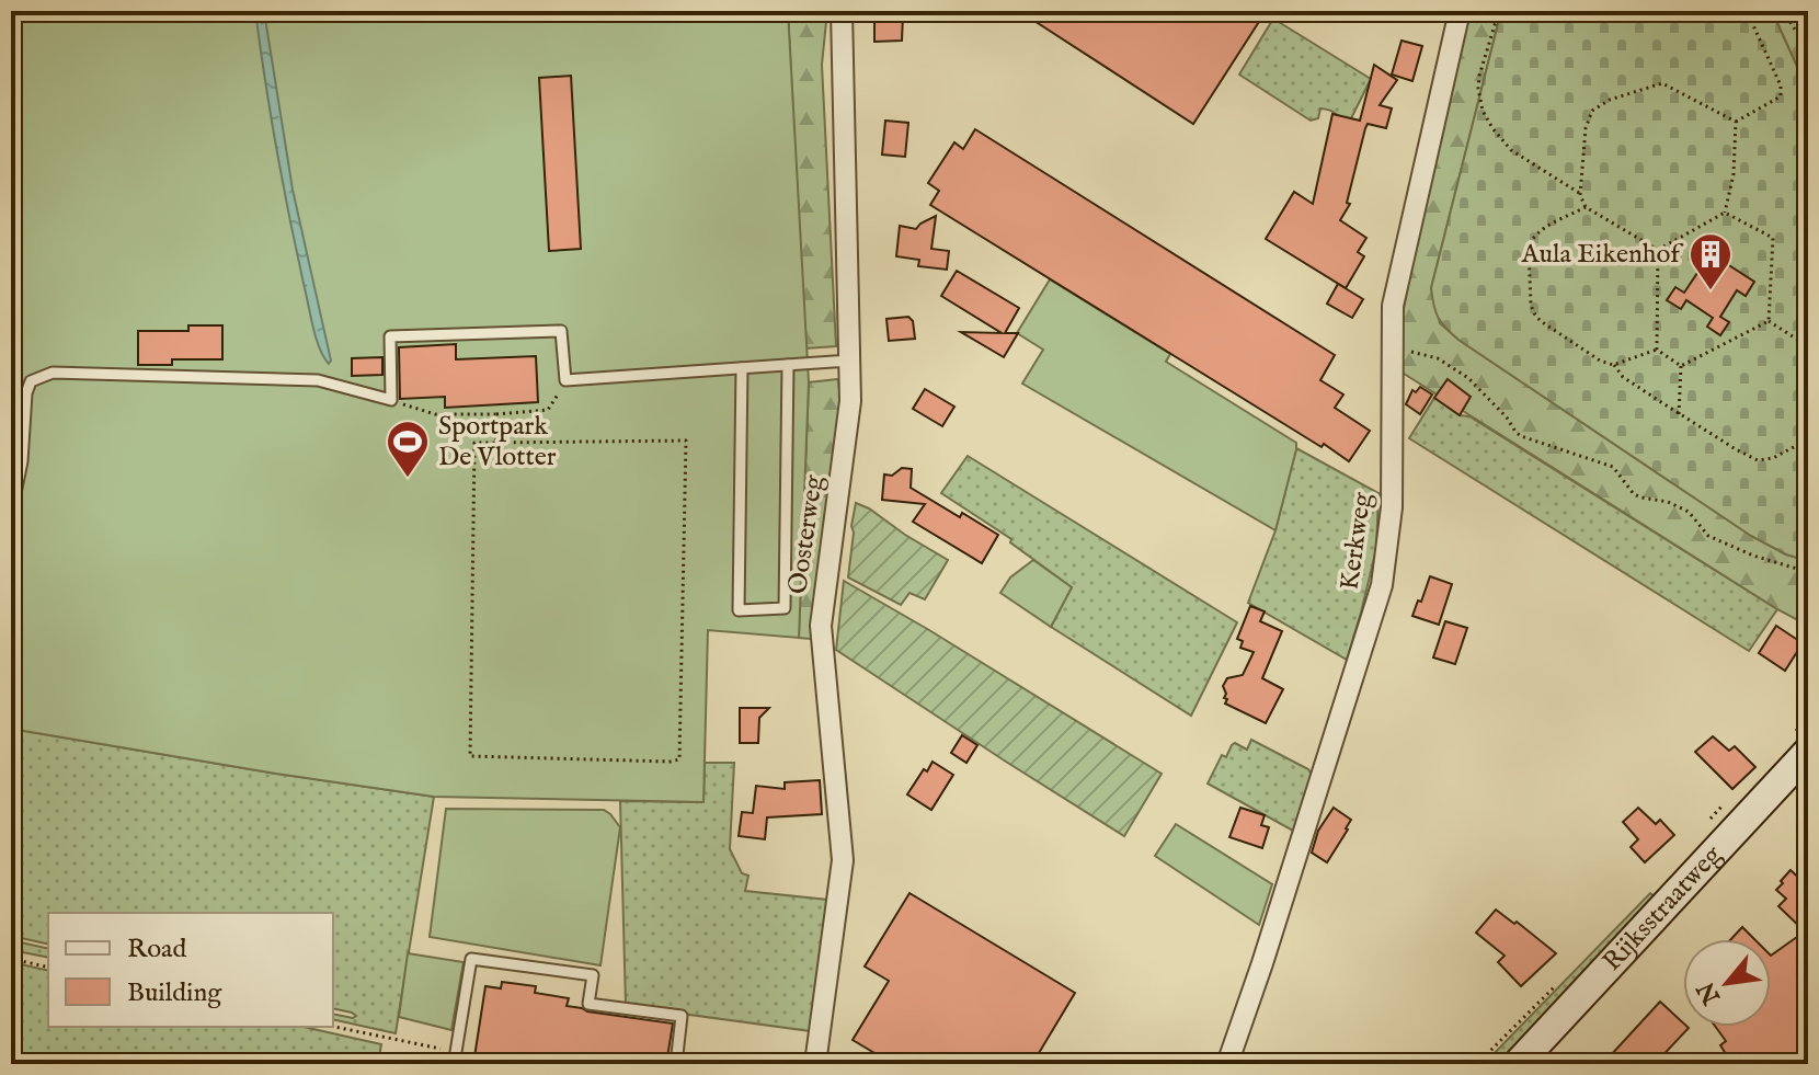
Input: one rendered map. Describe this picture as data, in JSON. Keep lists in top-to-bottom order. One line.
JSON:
{"streets":{"main road":["Rijksstraatweg"],"street":["Oosterweg","Kerkweg"]},"places":{"building":["Aula Eikenhof"],"sports":["Sportpark De Vlotter"]},"legend":["Road","Building"],"north":"bottom left"}
